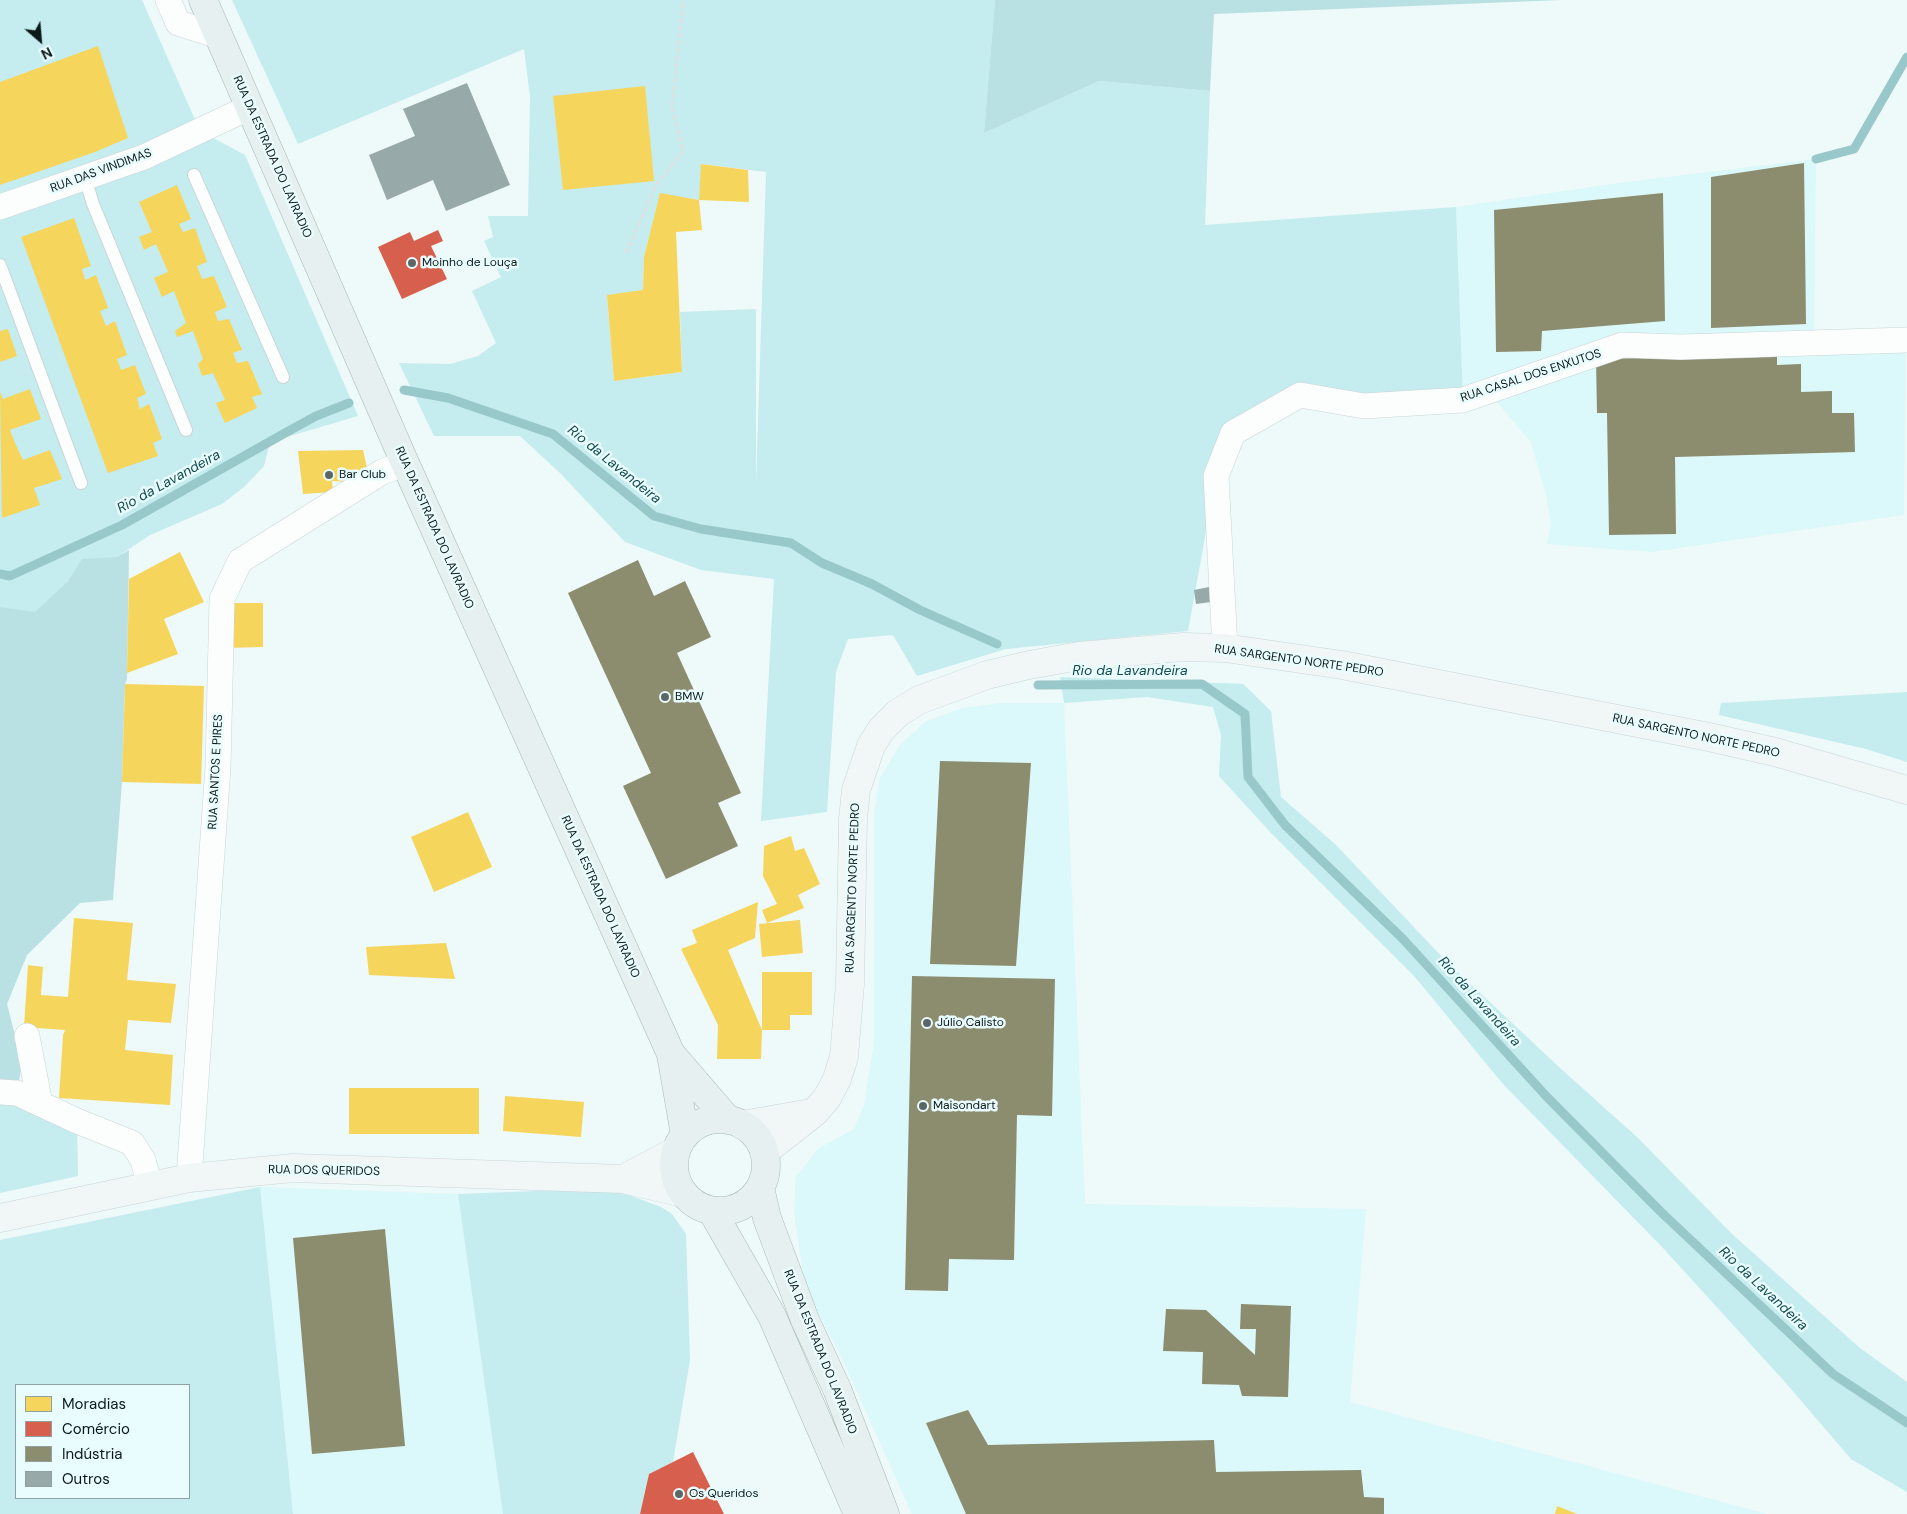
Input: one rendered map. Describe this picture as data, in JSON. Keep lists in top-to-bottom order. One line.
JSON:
{"streets":{"main road":["RUA DA ESTRADA DO LAVRADIO"],"street":["RUA DAS VINDIMAS","RUA CASAL DOS ENXUTOS","RUA SARGENTO NORTE PEDRO","RUA SANTOS E PIRES","RUA DOS QUERIDOS"]},"crossings":[["RUA DA ESTRADA DO LAVRADIO","RUA DAS VINDIMAS"],["RUA DA ESTRADA DO LAVRADIO","RUA SARGENTO NORTE PEDRO"],["RUA DA ESTRADA DO LAVRADIO","RUA SANTOS E PIRES"],["RUA DA ESTRADA DO LAVRADIO","RUA DOS QUERIDOS"],["RUA CASAL DOS ENXUTOS","RUA SARGENTO NORTE PEDRO"],["RUA SARGENTO NORTE PEDRO","RUA DOS QUERIDOS"],["RUA SANTOS E PIRES","RUA DOS QUERIDOS"]],"water":["Rio da Lavandeira"],"places":["Moinho de Louça","Bar Club","BMW","Júlio Calisto","Maisondart","Os Queridos"],"legend":["Moradias","Comércio","Indústria","Outros"],"north":"bottom right"}
